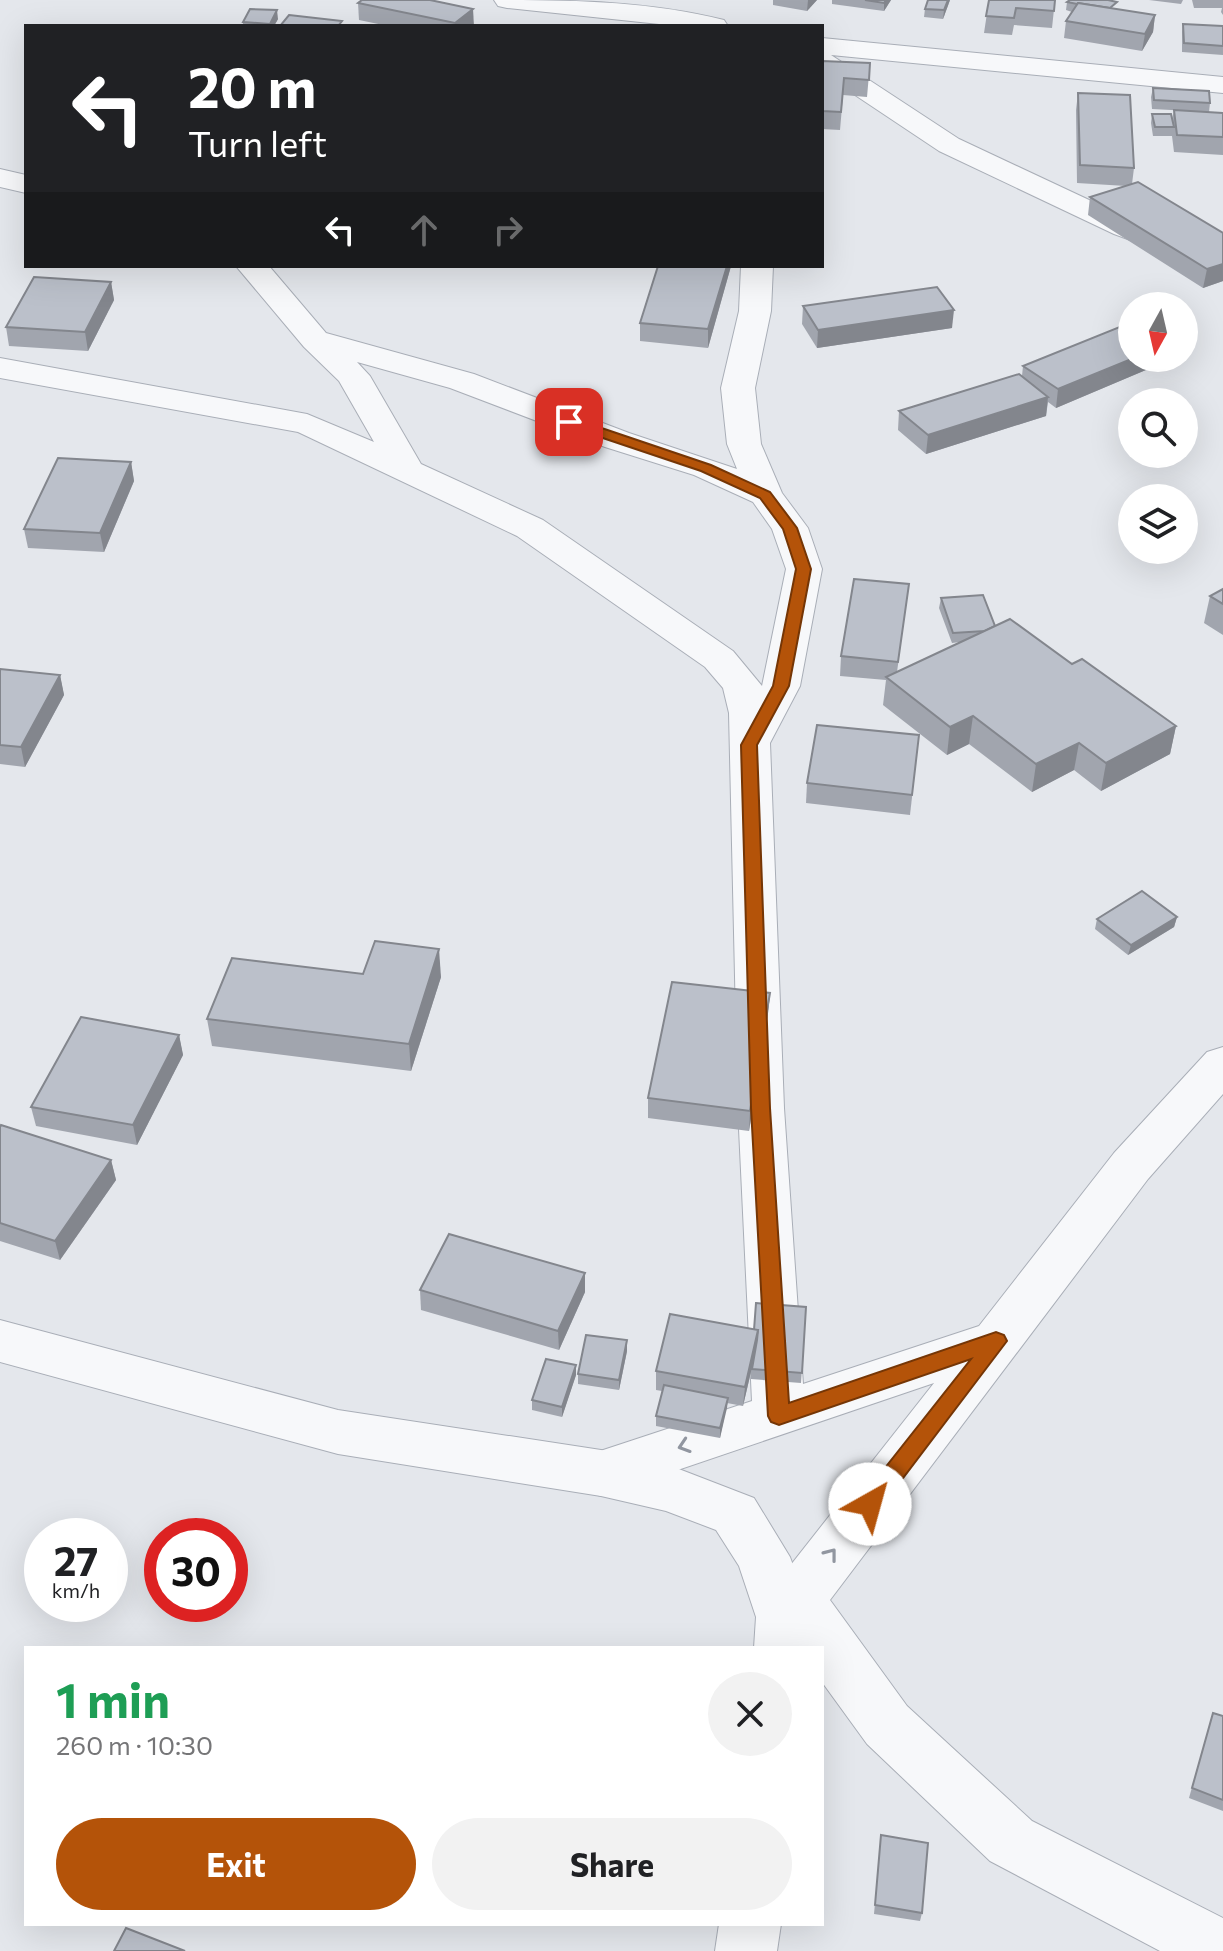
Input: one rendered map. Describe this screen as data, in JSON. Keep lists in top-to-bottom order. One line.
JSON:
{"north":"bottom","page":{"turn":["20 m","Turn left"],"speed":"27 km/h","limit":"30","heading":["1 min","260 m · 10:30"],"buttons":["Exit","Share"]}}
